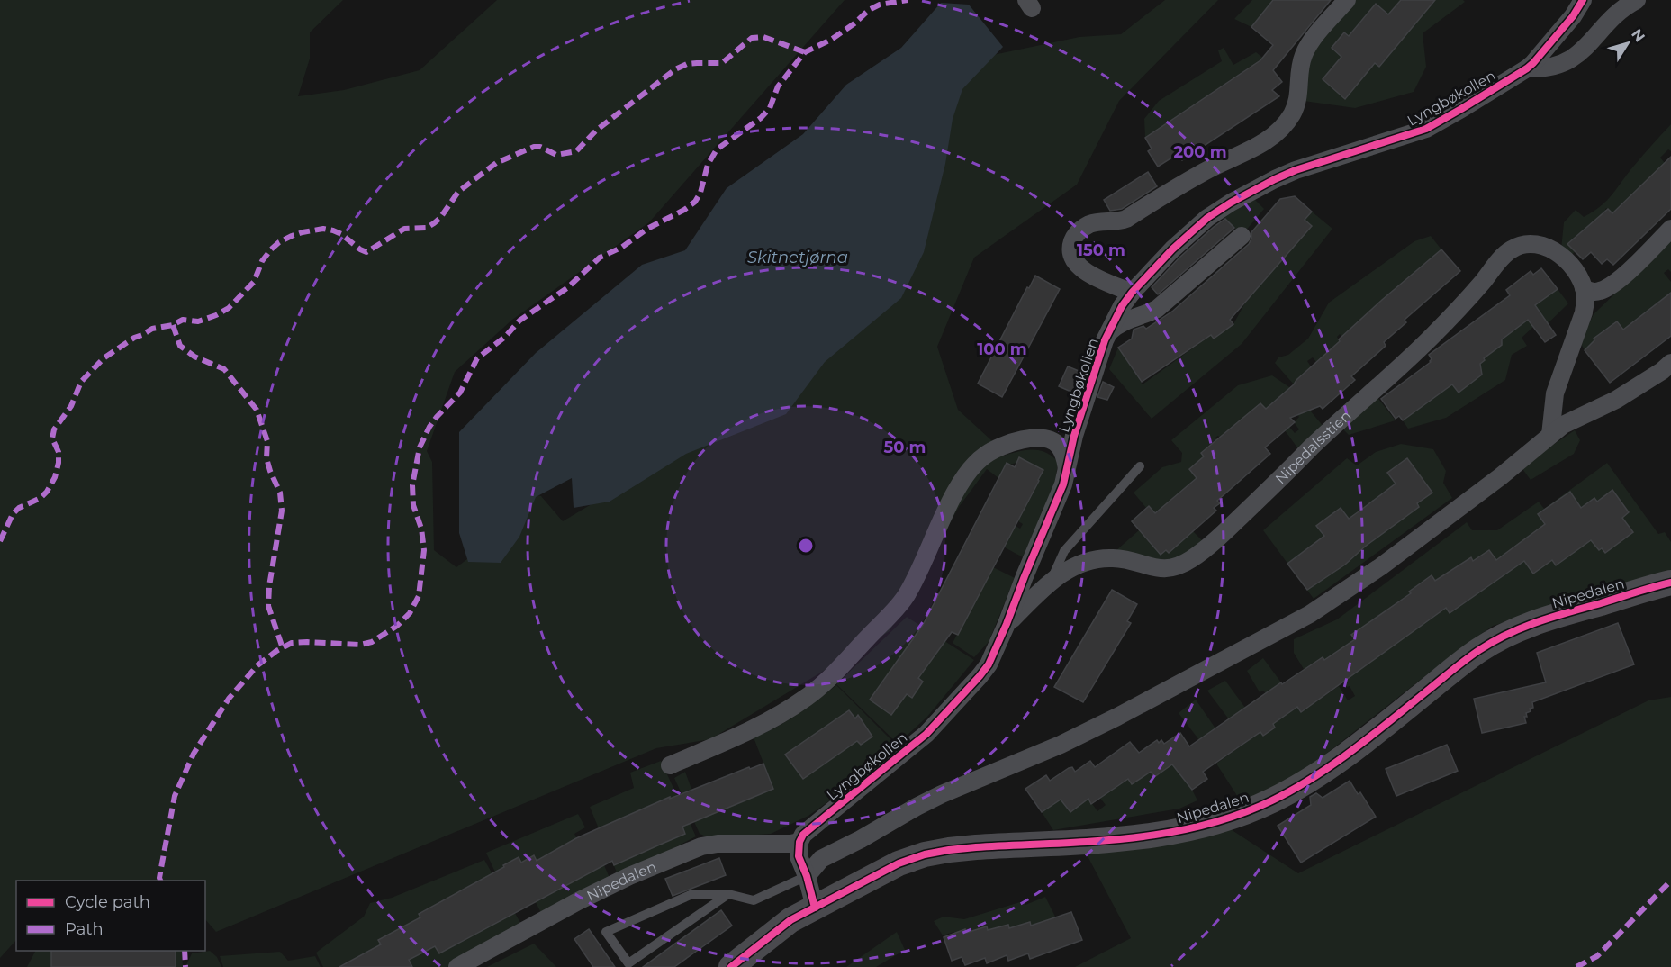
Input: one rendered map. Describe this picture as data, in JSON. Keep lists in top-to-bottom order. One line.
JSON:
{"streets":{"street":["Lyngbøkollen","Nipedalsstien","Nipedalen"]},"crossings":[["Lyngbøkollen","Nipedalsstien"],["Lyngbøkollen","Nipedalen"]],"water":["Skitnetjørna"],"legend":["Cycle path","Path"],"north":"top right","rings":["200 m","150 m","100 m","50 m"]}
